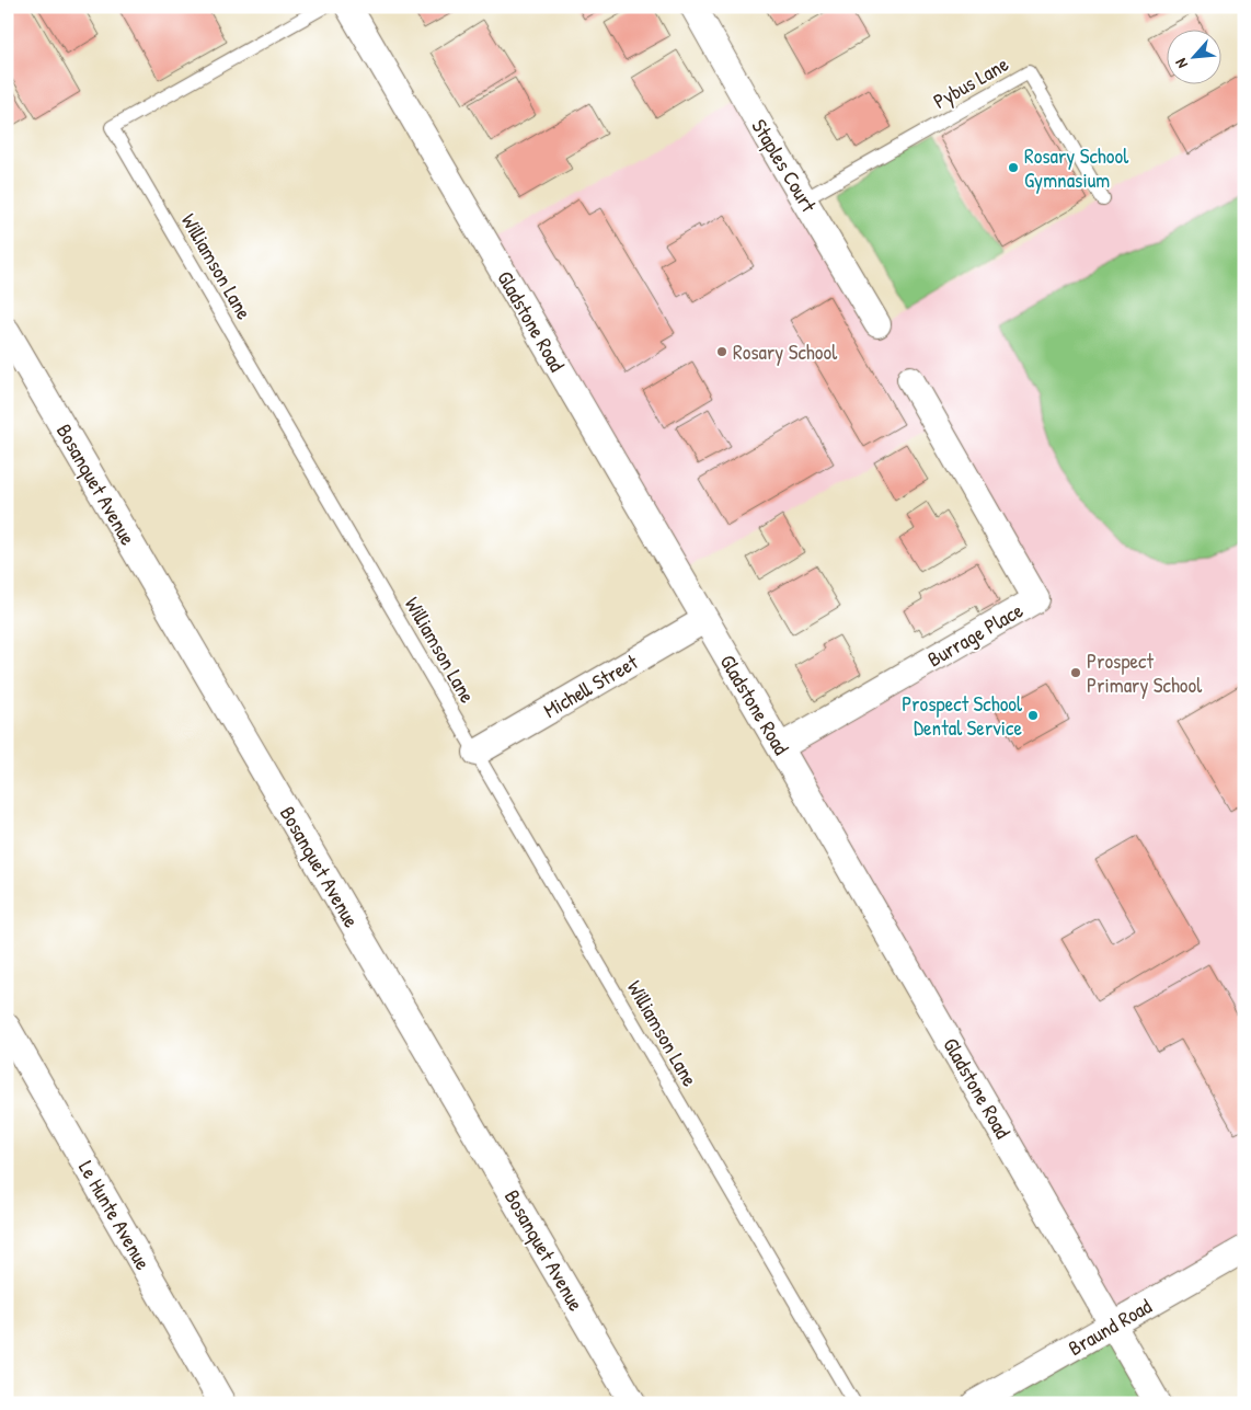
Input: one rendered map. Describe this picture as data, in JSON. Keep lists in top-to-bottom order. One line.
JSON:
{"streets":{"street":["Staples Court","Gladstone Road","Bosanquet Avenue","Burrage Place","Michell Street","Le Hunte Avenue","Braund Road"],"lane":["Pybus Lane","Williamson Lane"]},"crossings":[["Pybus Lane","Staples Court"],["Williamson Lane","Michell Street"],["Gladstone Road","Burrage Place"],["Gladstone Road","Michell Street"],["Gladstone Road","Braund Road"]],"places":["Rosary School Gymnasium","Rosary School","Prospect Primary School","Prospect School Dental Service"],"north":"bottom left"}
